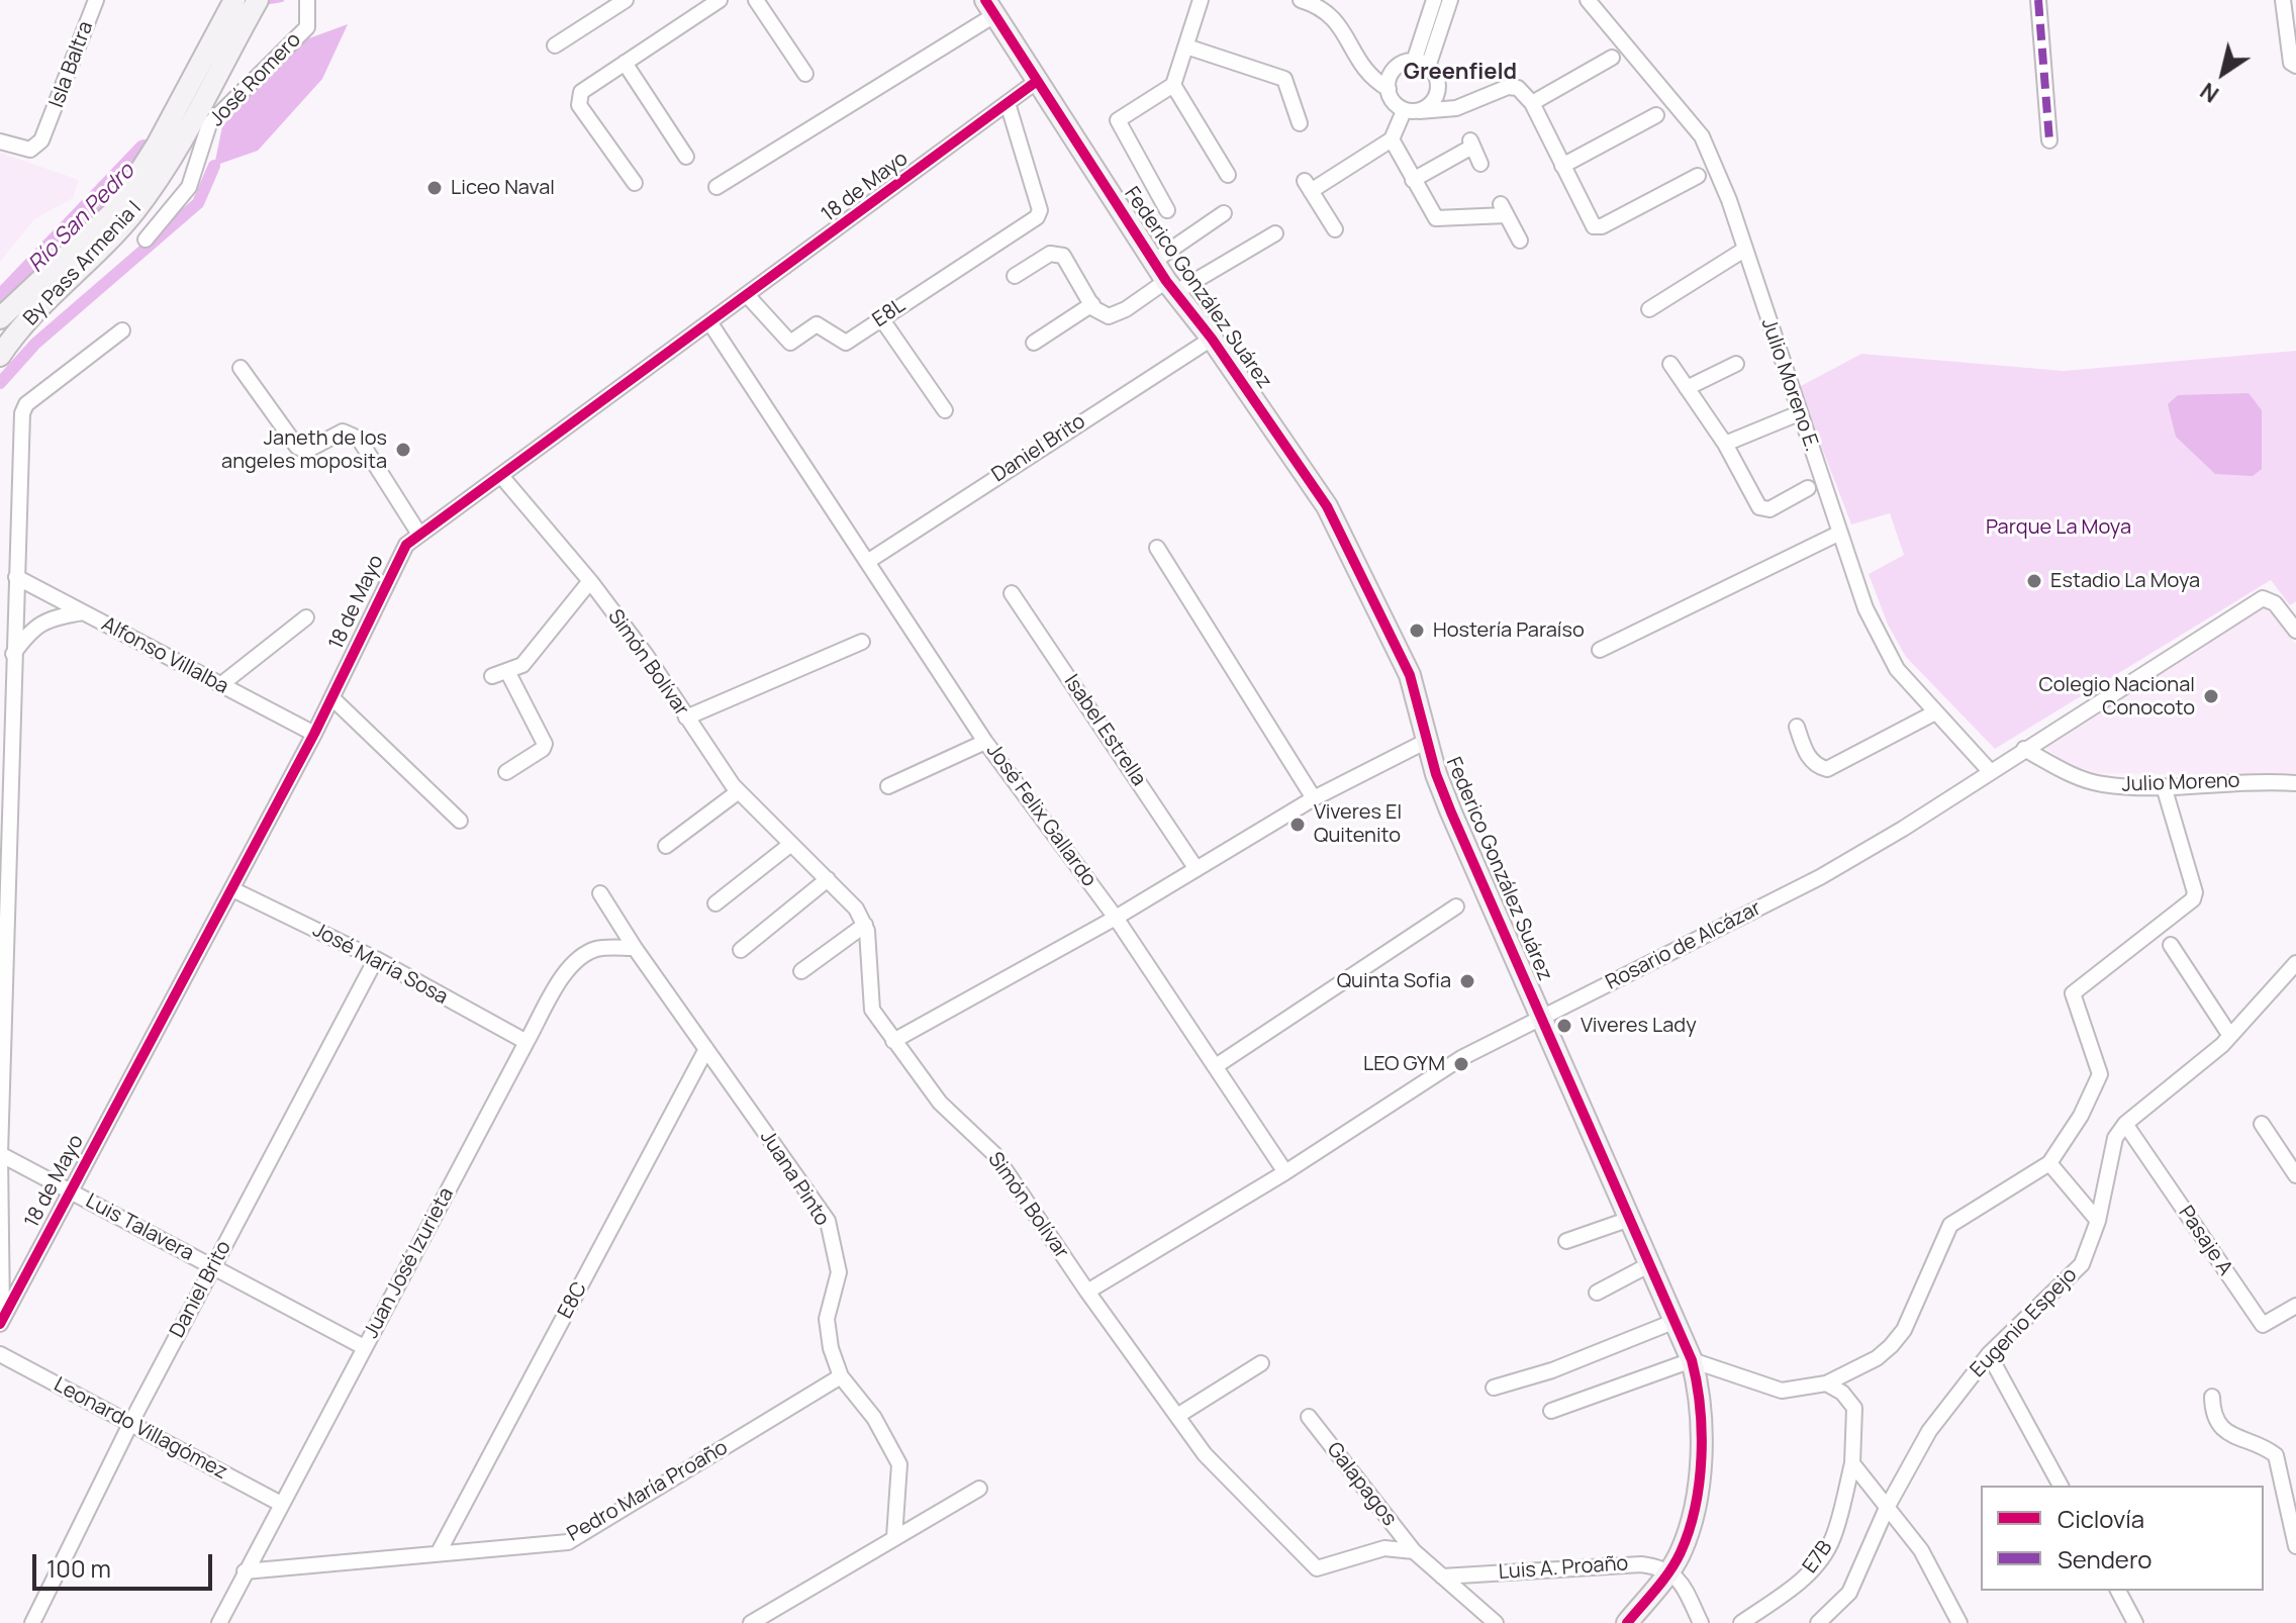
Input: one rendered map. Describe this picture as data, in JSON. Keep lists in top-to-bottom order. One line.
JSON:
{"streets":{"street":["Isla Baltra","José Romero","18 de Mayo","By Pass Armenia I","Federico González Suárez","E8L","Julio Moreno E.","Daniel Brito","Alfonso Villalba","Simón Bolívar","Isabel Estrella","Julio Moreno","José Felix Gallardo","Rosario de Alcázar","José María Sosa","Juana Pinto","Luis Talavera","Pasaje A","Juan José Izurieta","E8C","Eugenio Espejo","Leonardo Villagómez","Galapagos","Pedro María Proaño","E7B","Luis A. Proaño"]},"crossings":[["18 de Mayo","Federico González Suárez"],["18 de Mayo","E8L"],["18 de Mayo","Alfonso Villalba"],["18 de Mayo","Simón Bolívar"],["18 de Mayo","José Felix Gallardo"],["18 de Mayo","José María Sosa"],["18 de Mayo","Luis Talavera"],["Federico González Suárez","Daniel Brito"],["Federico González Suárez","Rosario de Alcázar"],["Federico González Suárez","Luis A. Proaño"],["Julio Moreno E.","Rosario de Alcázar"],["Daniel Brito","José Felix Gallardo"],["Daniel Brito","José María Sosa"],["Daniel Brito","Luis Talavera"],["Daniel Brito","Leonardo Villagómez"],["Simón Bolívar","Rosario de Alcázar"],["Simón Bolívar","Galapagos"],["Julio Moreno","Rosario de Alcázar"],["José Felix Gallardo","Rosario de Alcázar"],["José María Sosa","Juan José Izurieta"],["Juana Pinto","Juan José Izurieta"],["Juana Pinto","E8C"],["Juana Pinto","Pedro María Proaño"],["Luis Talavera","Juan José Izurieta"],["Pasaje A","Eugenio Espejo"],["Juan José Izurieta","Leonardo Villagómez"],["Juan José Izurieta","Pedro María Proaño"],["E8C","Pedro María Proaño"]],"districts":["Greenfield"],"water":["Río San Pedro"],"parks":["Parque La Moya"],"places":["Liceo Naval","Janeth de los angeles moposita","Estadio La Moya","Hostería Paraíso","Colegio Nacional Conocoto","Viveres El Quitenito","Quinta Sofia","Viveres Lady","LEO GYM"],"legend":["Ciclovía","Sendero"],"scale_bar":"100 m","north":"bottom left"}
